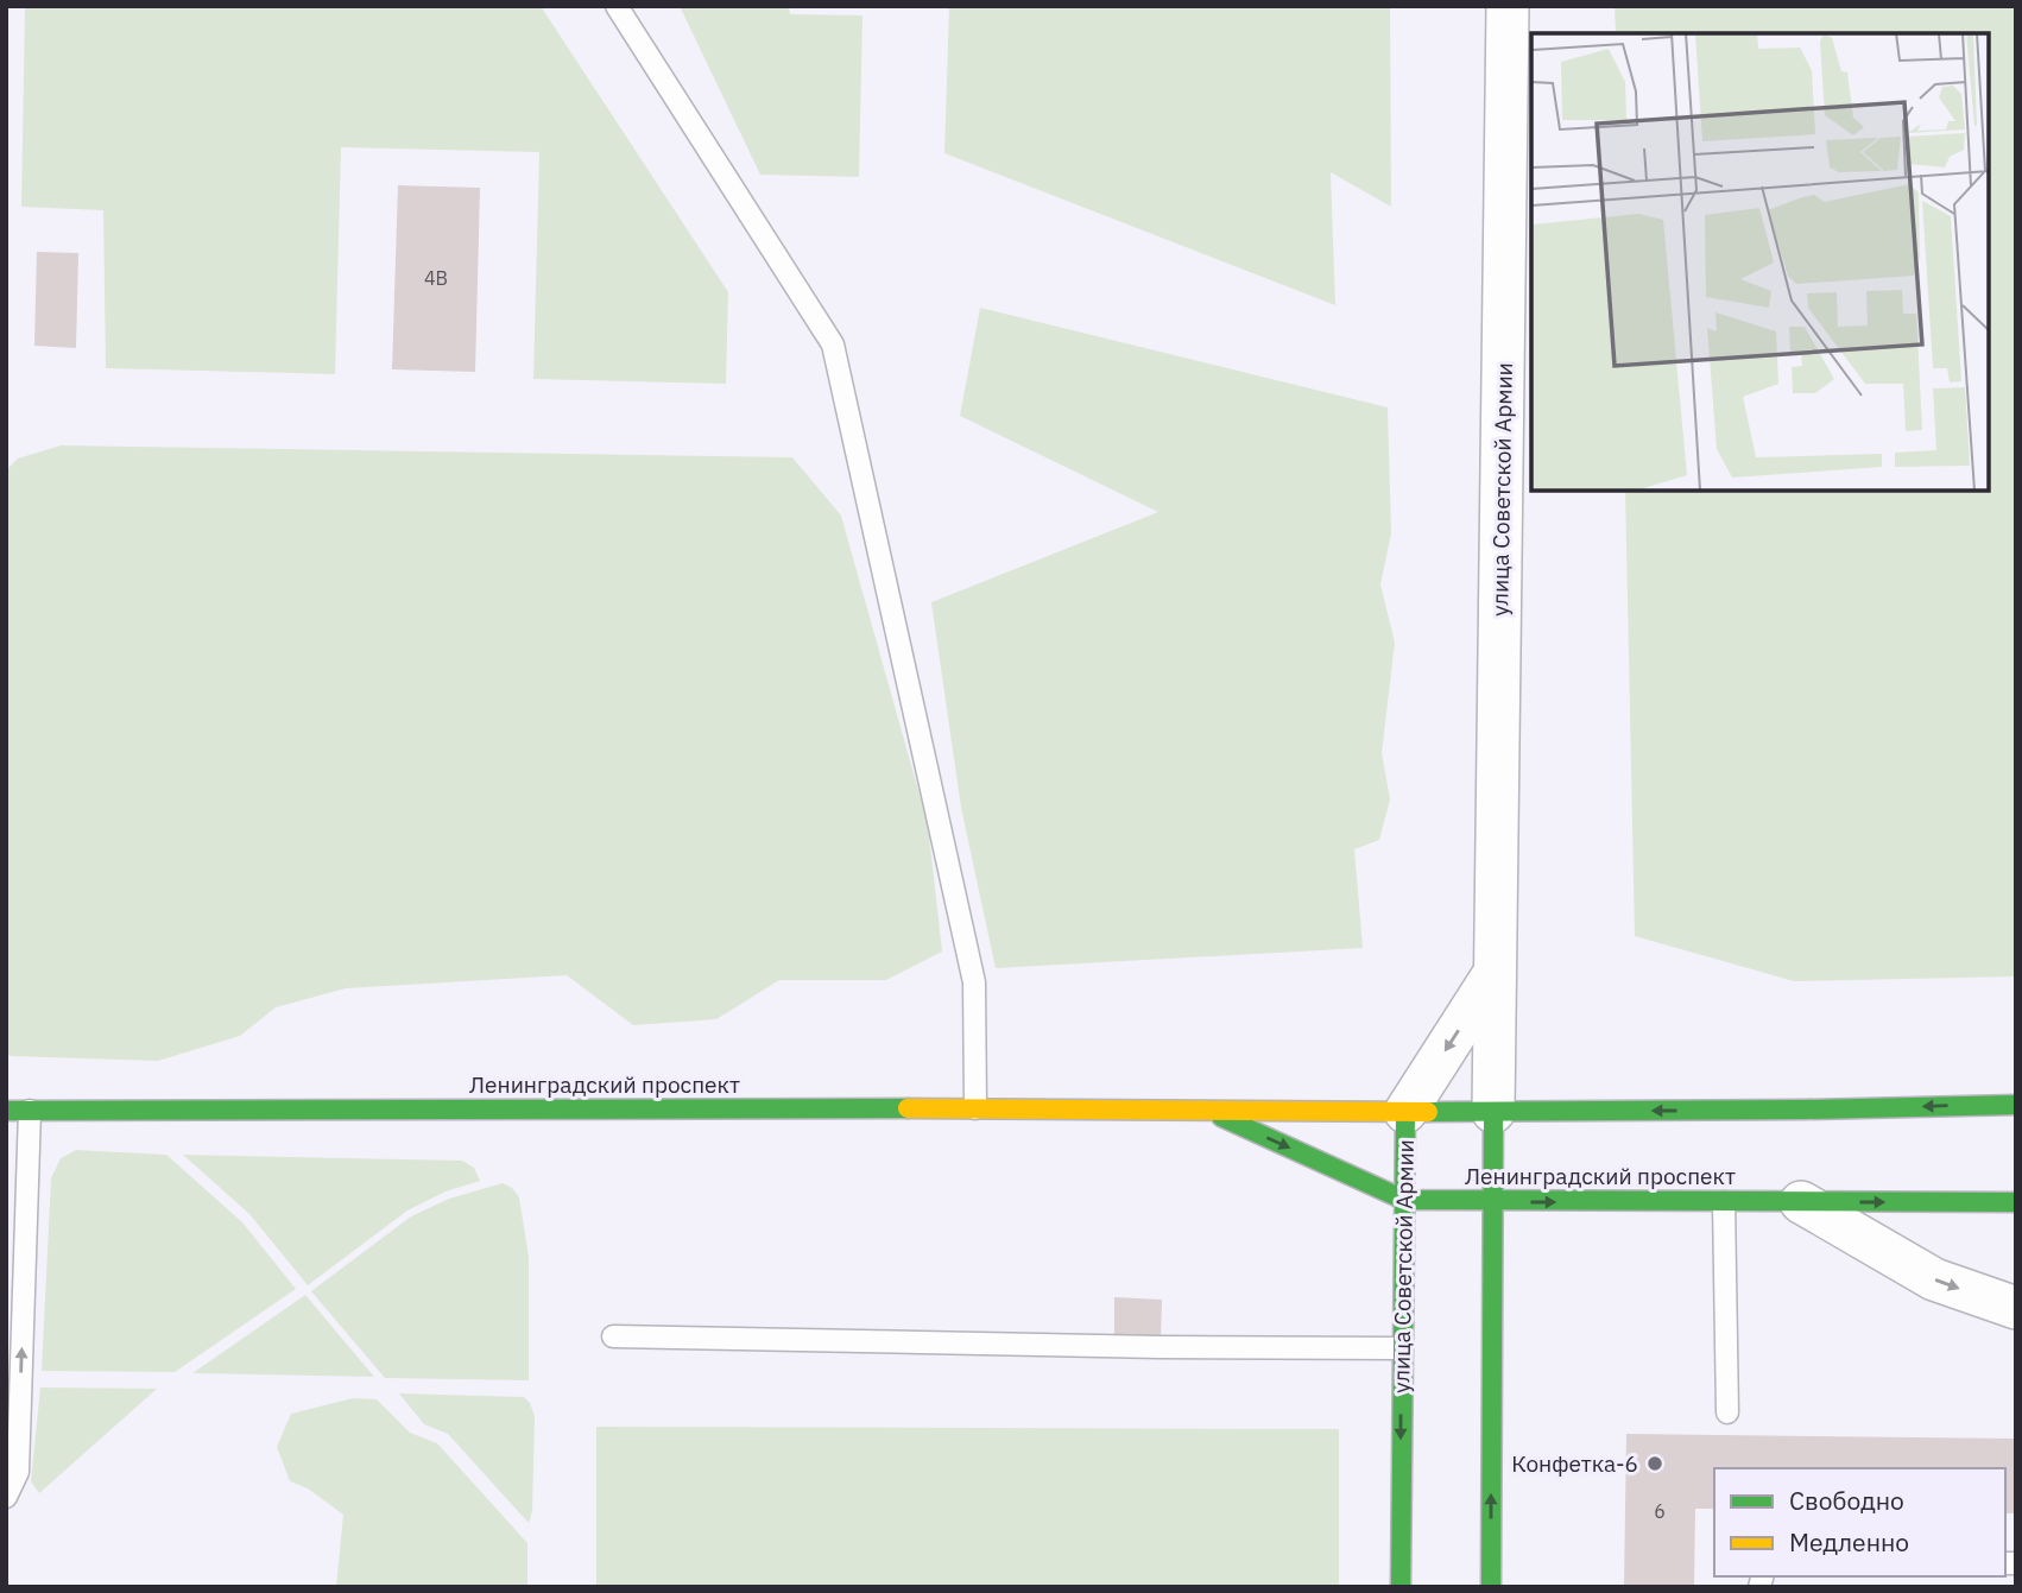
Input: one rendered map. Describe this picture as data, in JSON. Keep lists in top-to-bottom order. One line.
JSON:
{"streets":{"main road":["улица Советской Армии","Ленинградский проспект"]},"crossings":[["улица Советской Армии","Ленинградский проспект"]],"places":["Конфетка-6"],"house_numbers":["4В","6"],"legend":["Свободно","Медленно"]}
